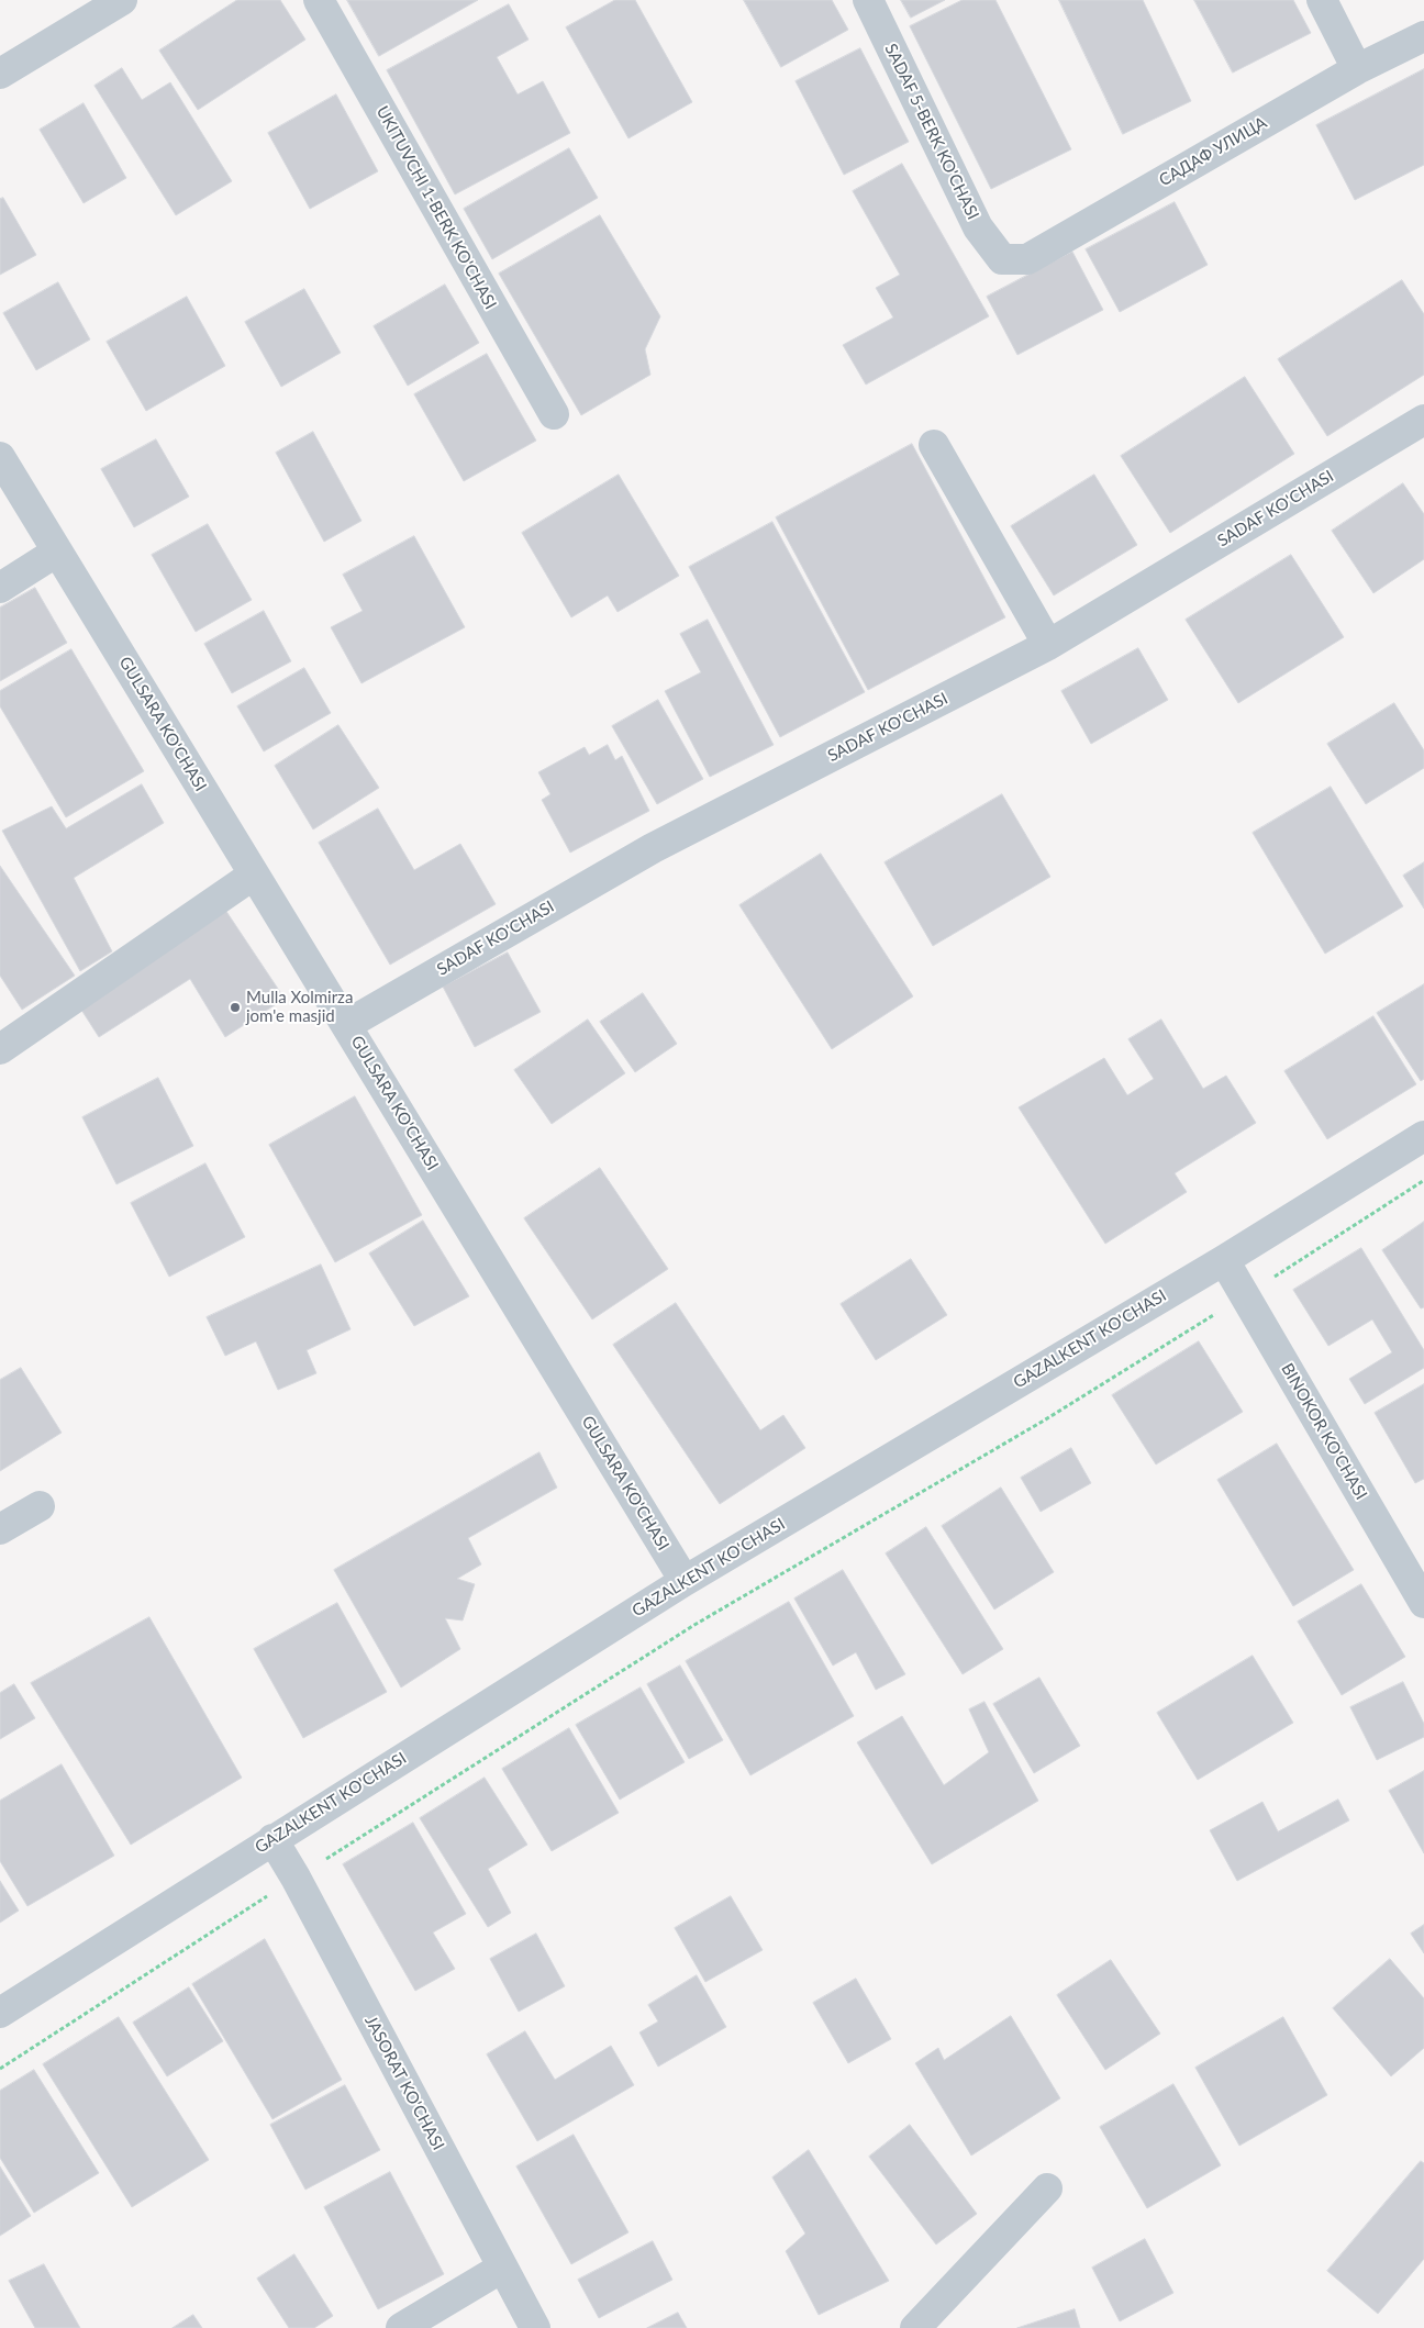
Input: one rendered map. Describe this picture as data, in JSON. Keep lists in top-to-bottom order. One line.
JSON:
{"streets":{"street":["SADAF 5-BERK KO'CHASI","САДАФ УЛИЦА","UKITUVCHI 1-BERK KO'CHASI","SADAF KO'CHASI","GULSARA KO'CHASI","GAZALKENT KO'CHASI","BINOKOR KO'CHASI","JASORAT KO'CHASI"]},"crossings":[["SADAF 5-BERK KO'CHASI","САДАФ УЛИЦА"],["SADAF KO'CHASI","GULSARA KO'CHASI"],["GULSARA KO'CHASI","GAZALKENT KO'CHASI"],["GAZALKENT KO'CHASI","BINOKOR KO'CHASI"],["GAZALKENT KO'CHASI","JASORAT KO'CHASI"]],"places":["Mulla Xolmirza jom'e masjid"]}
